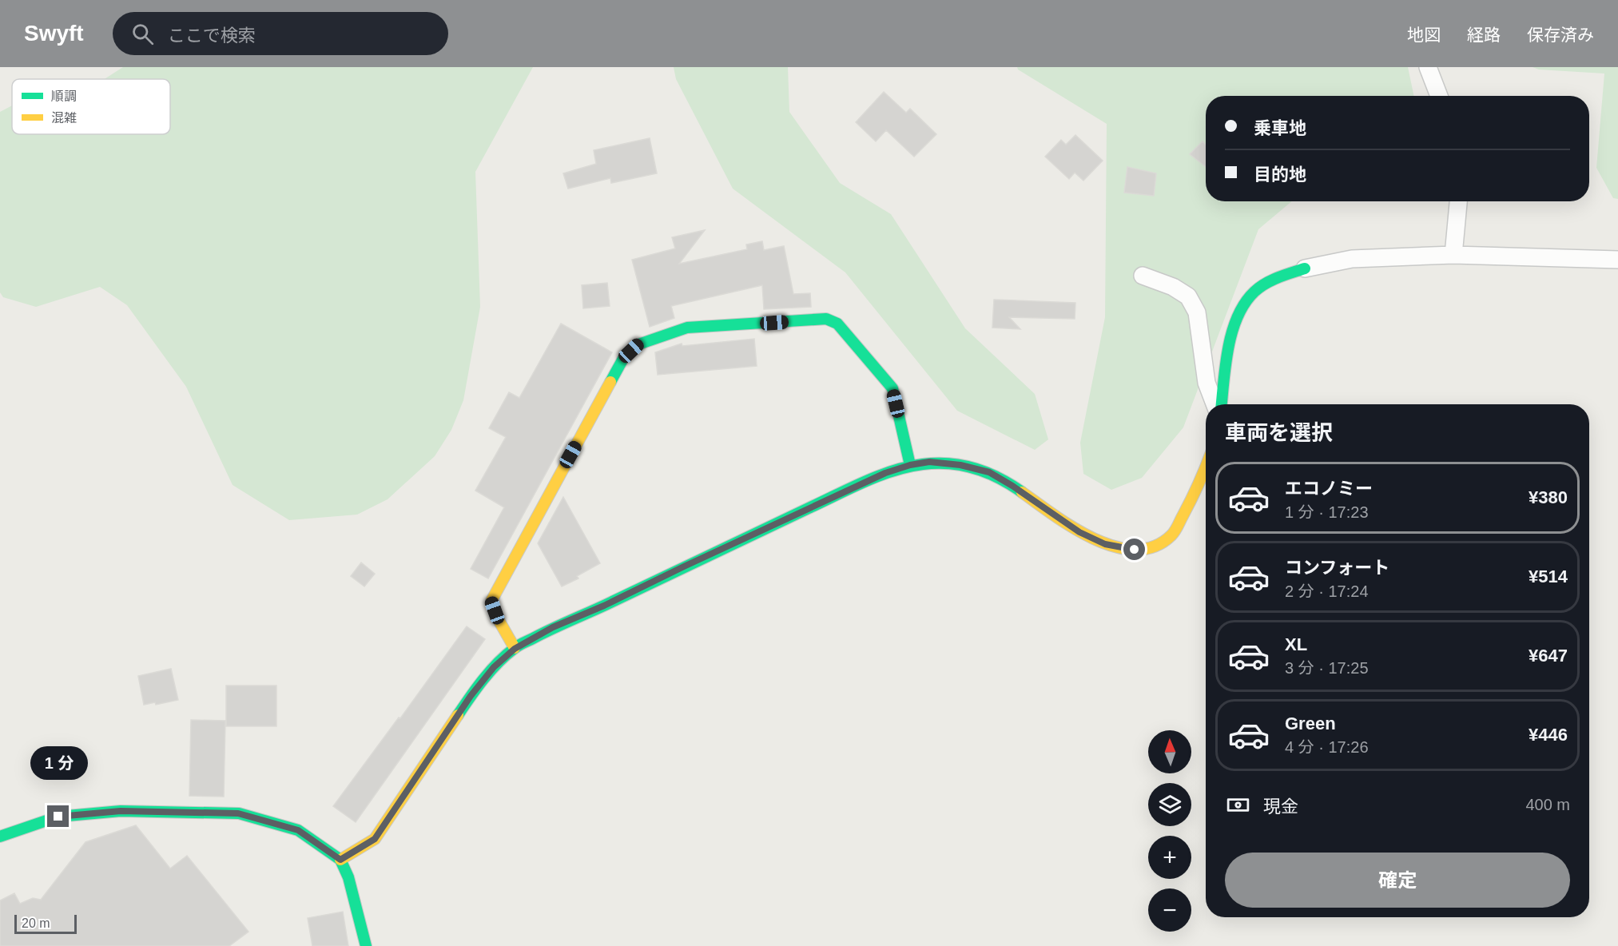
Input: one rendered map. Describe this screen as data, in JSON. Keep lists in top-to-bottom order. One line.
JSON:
{"legend":["順調","混雑"],"scale_bar":"20 m","north":"top","page":{"header":"Swyft","search":"ここで検索","nav":["地図","経路","保存済み"],"banner":["乗車地","目的地"],"heading":"車両を選択","list":[{"name":"エコノミー","note":"1 分 · 17:23","value":"¥380"},{"name":"コンフォート","note":"2 分 · 17:24","value":"¥514"},{"name":"XL","note":"3 分 · 17:25","value":"¥647"},{"name":"Green","note":"4 分 · 17:26","value":"¥446"}],"map_buttons":["+","−"],"bubble":"1 分","pay":["現金","400 m"],"buttons":"確定","scale":"20 m"}}
